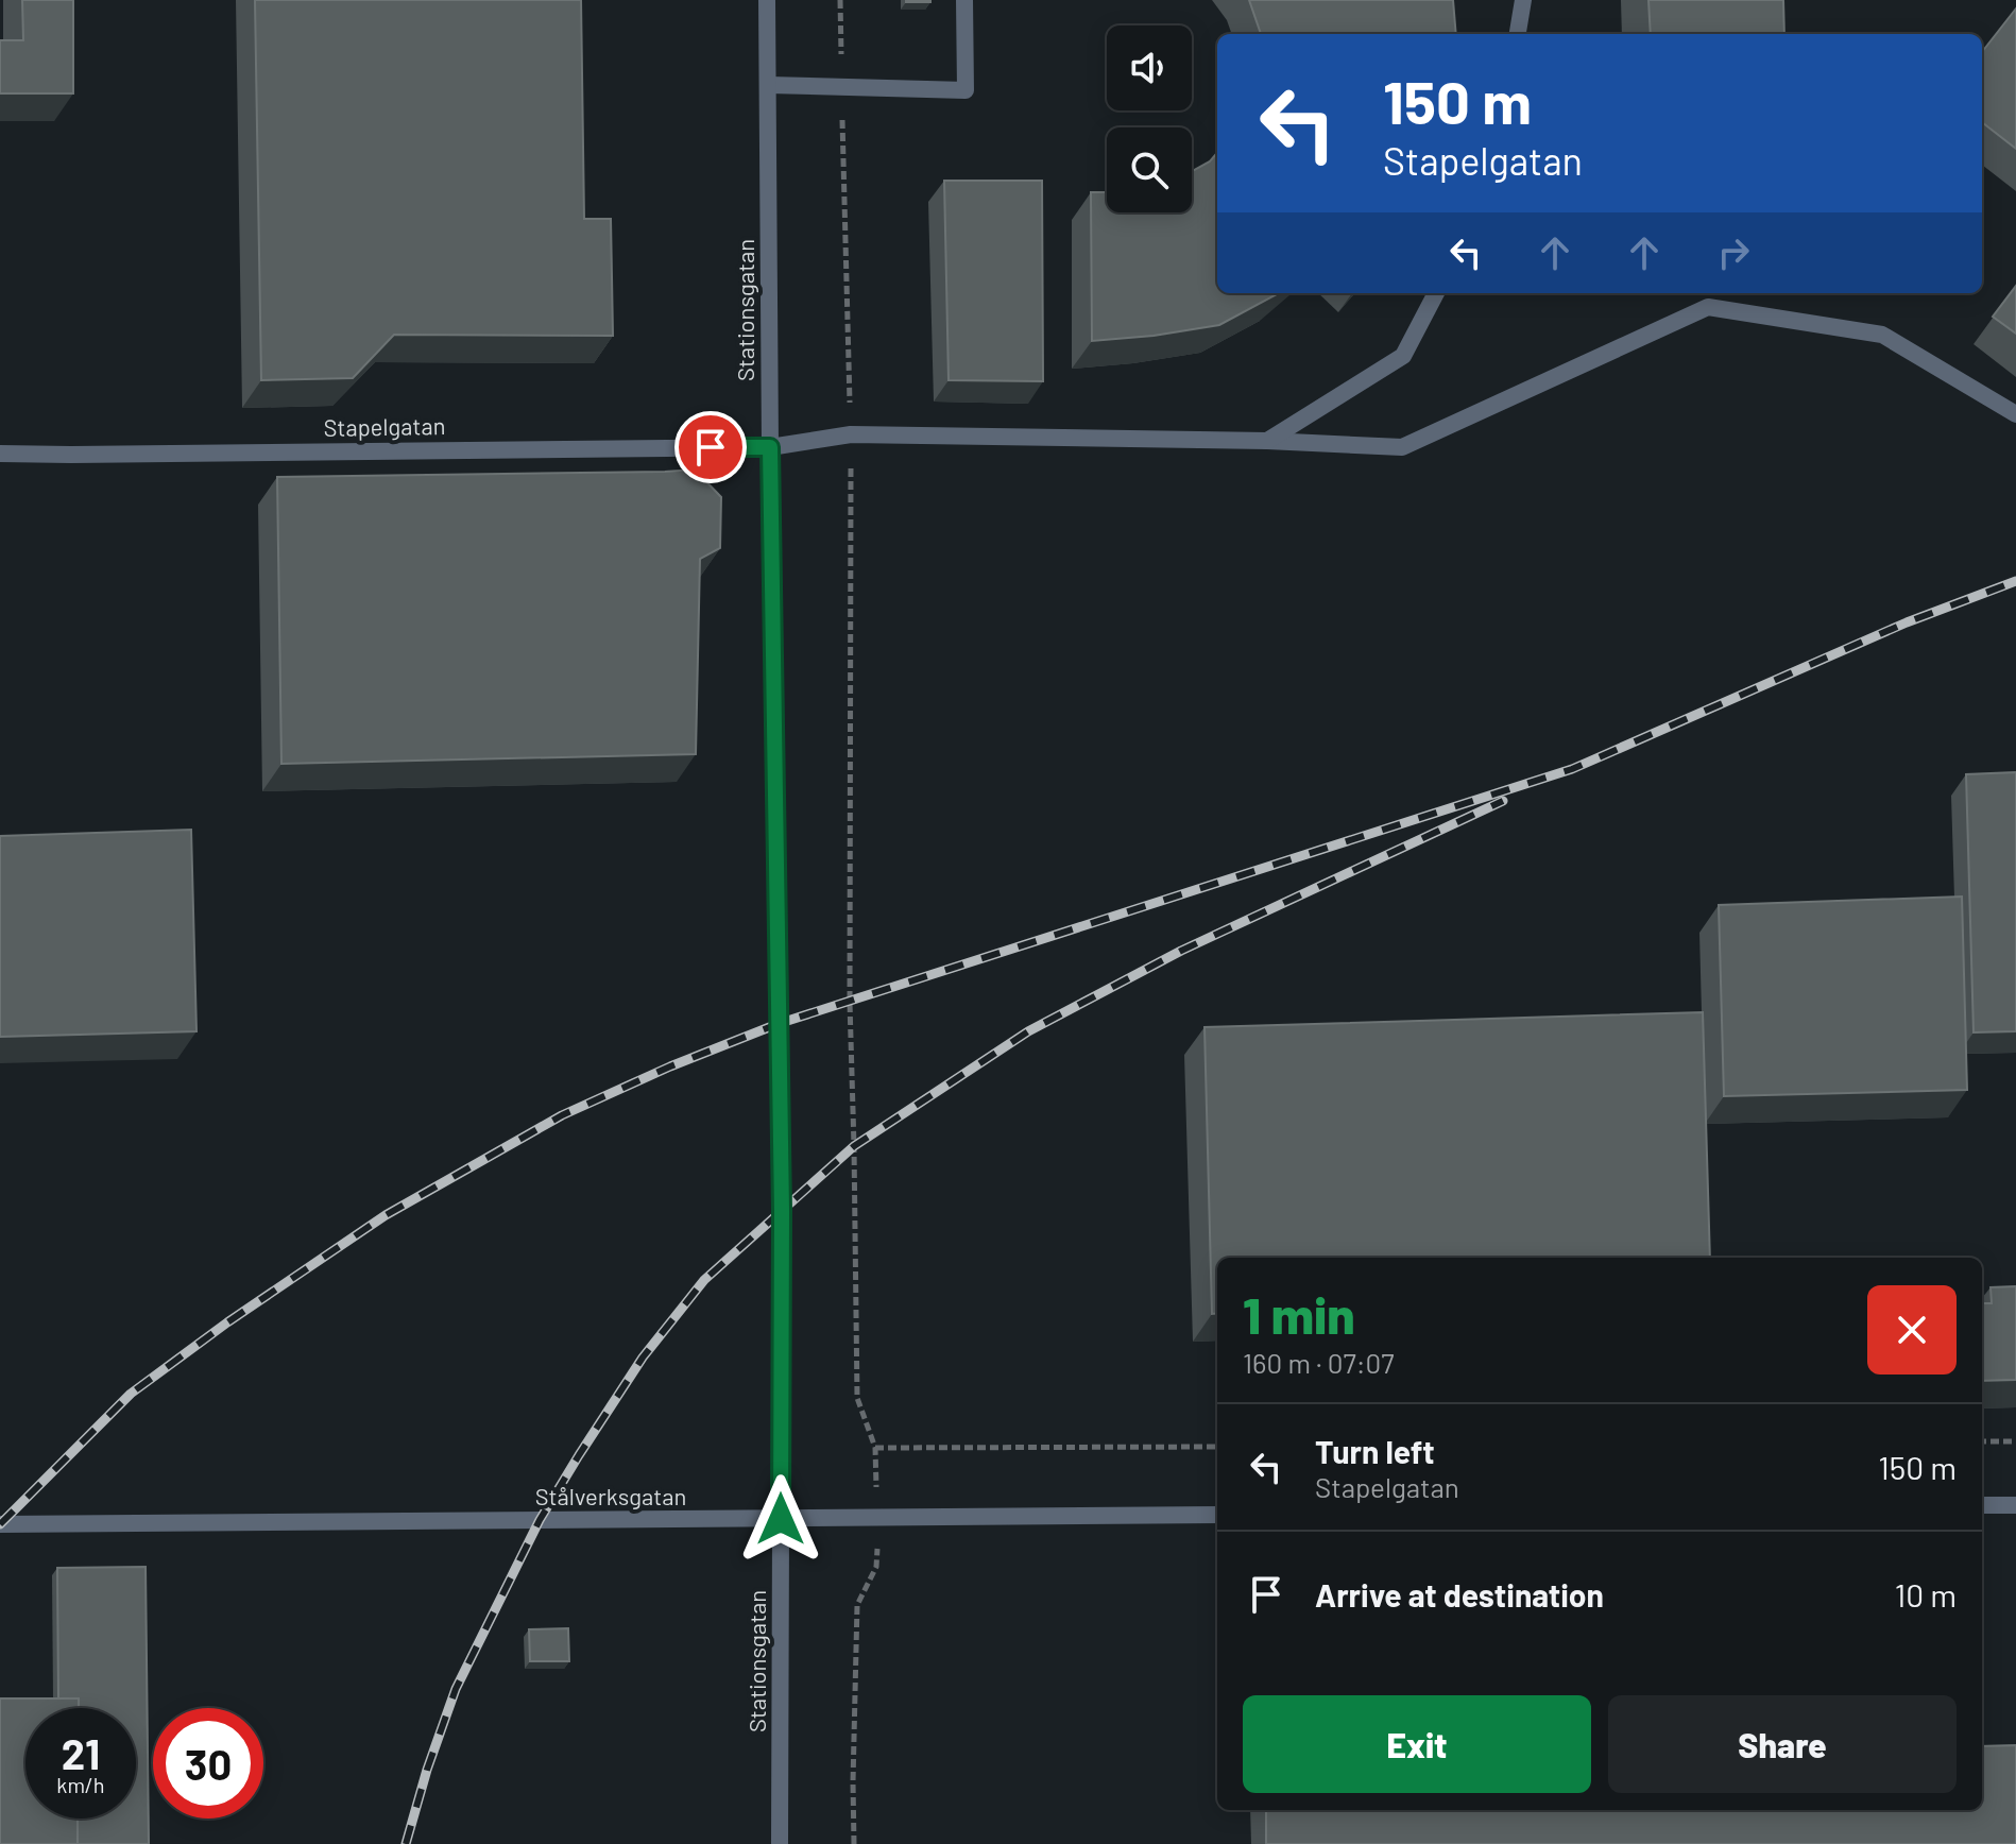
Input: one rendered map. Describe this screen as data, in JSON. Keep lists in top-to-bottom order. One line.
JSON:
{"streets":{"street":["Stationsgatan","Stapelgatan","Stålverksgatan"]},"crossings":[["Stationsgatan","Stapelgatan"],["Stationsgatan","Stålverksgatan"]],"page":{"turn":["150 m","Stapelgatan"],"heading":["1 min","160 m · 07:07"],"list":[{"name":"Turn left","note":"Stapelgatan","value":"150 m"},{"name":"Arrive at destination","value":"10 m"}],"buttons":["Exit","Share"],"speed":"21 km/h","limit":"30"}}
